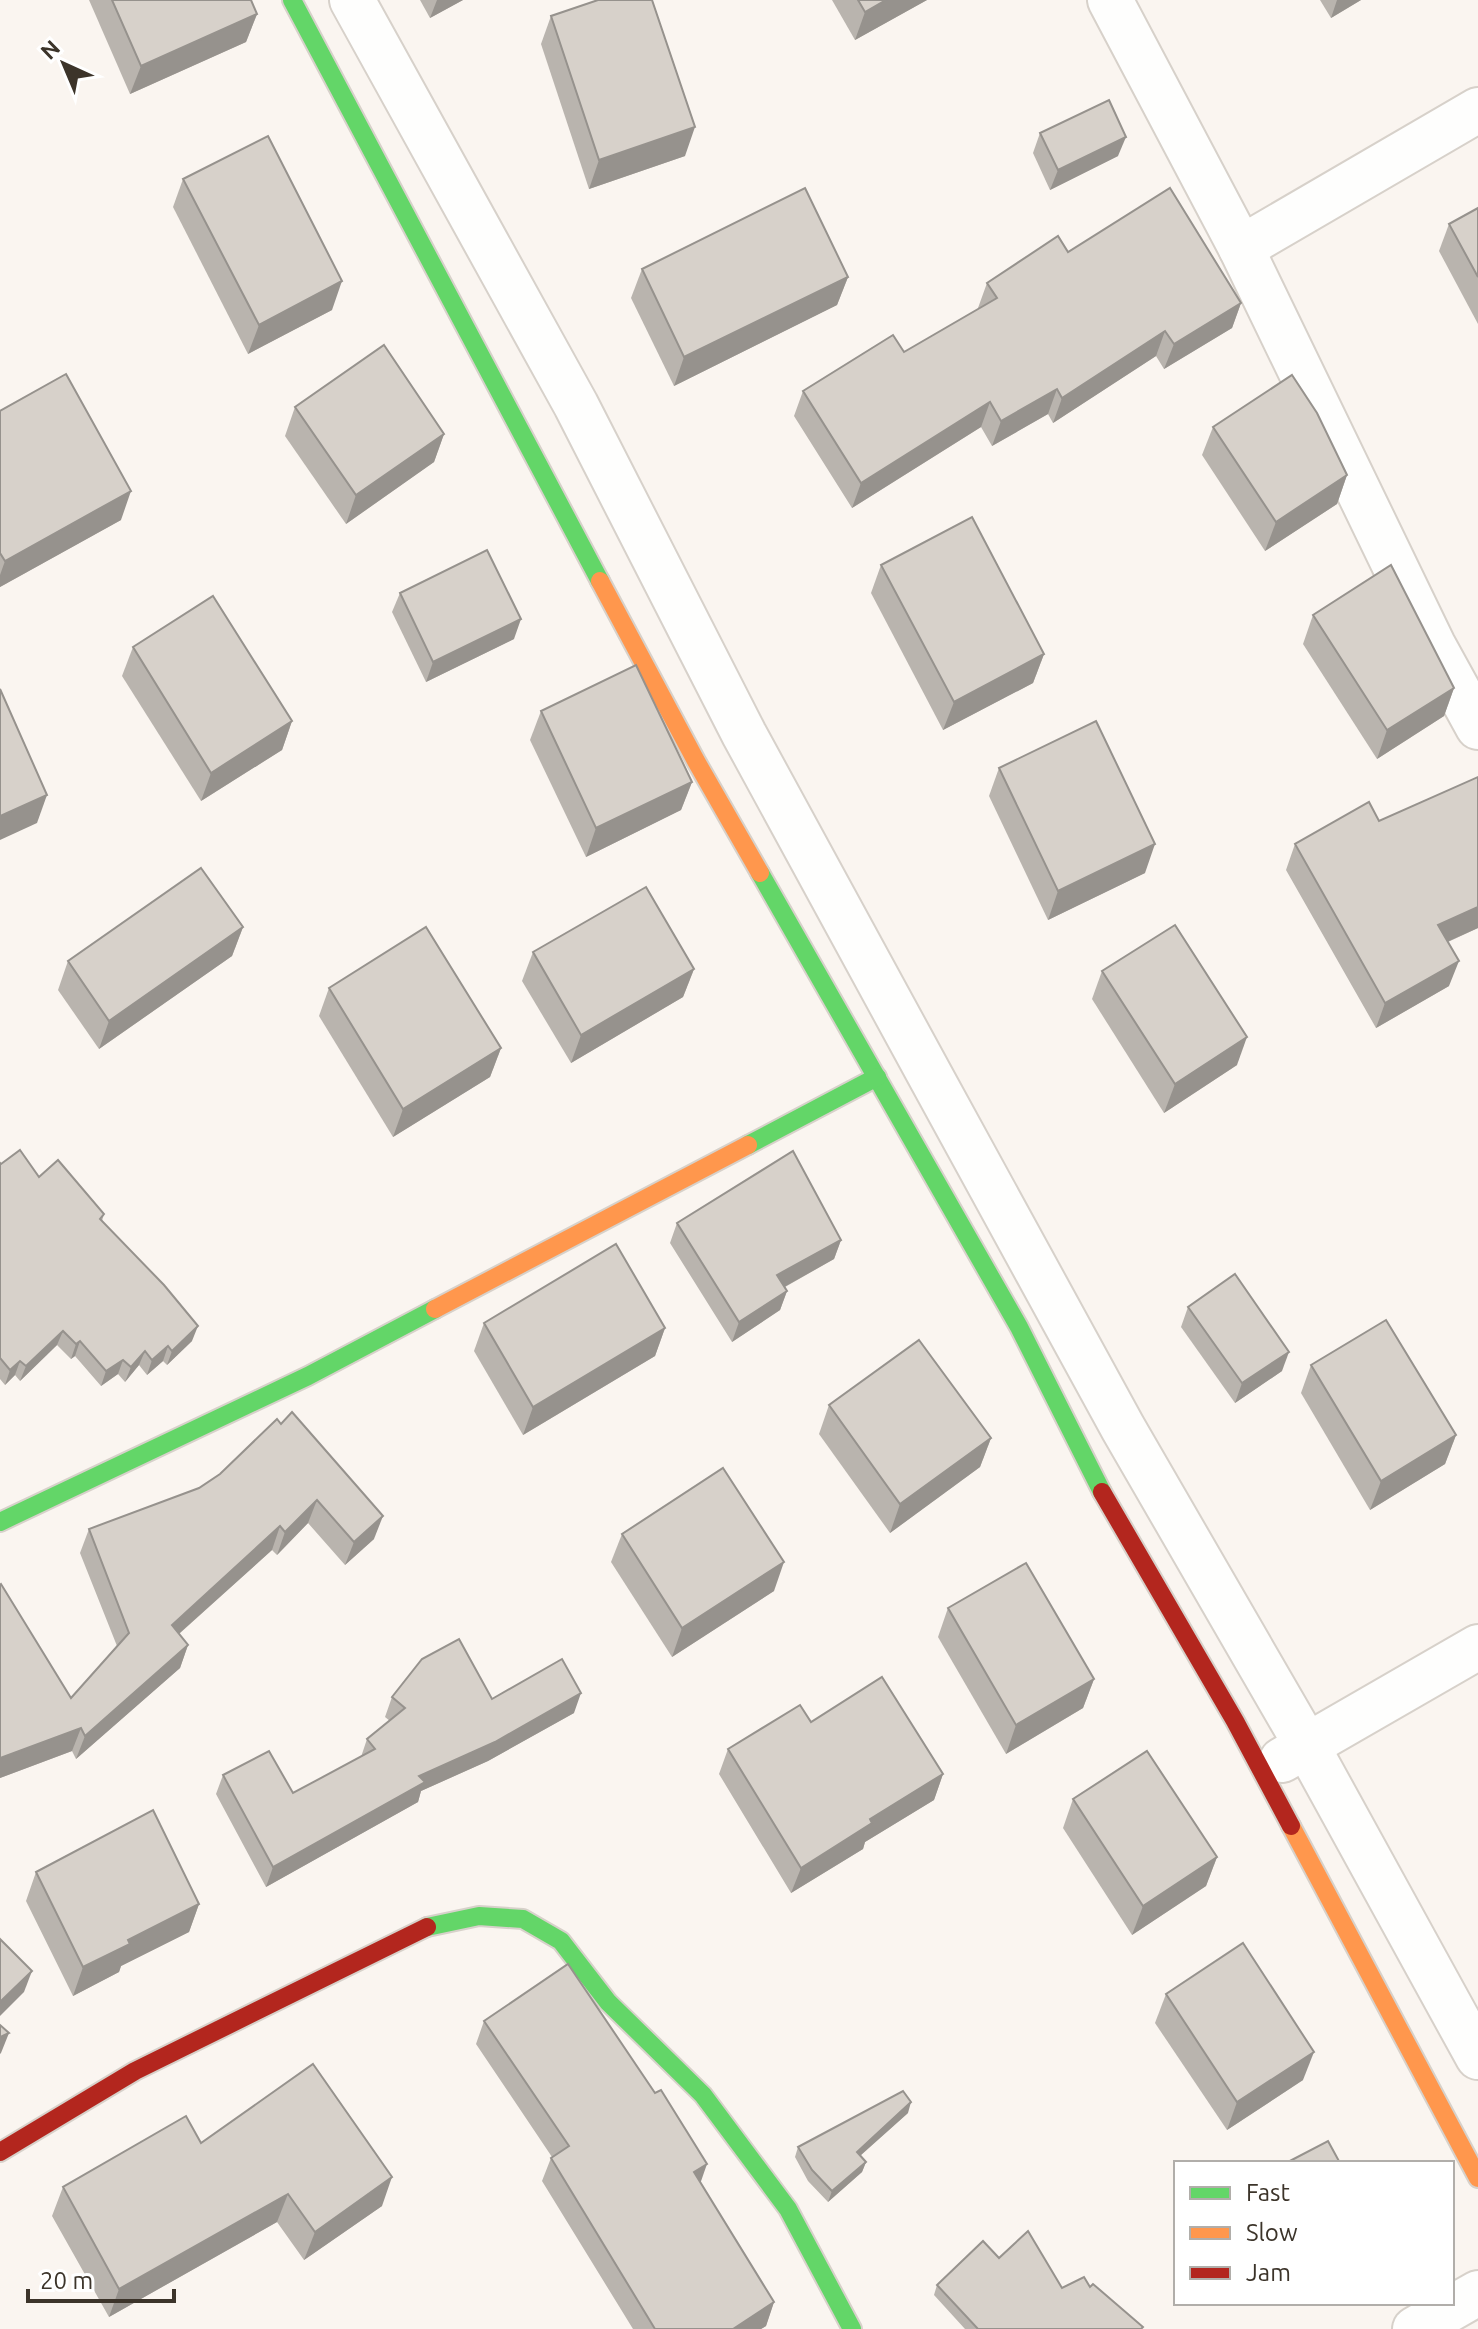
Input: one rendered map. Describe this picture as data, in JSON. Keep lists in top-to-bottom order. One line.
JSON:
{"legend":["Fast","Slow","Jam"],"scale_bar":"20 m","north":"top left"}
